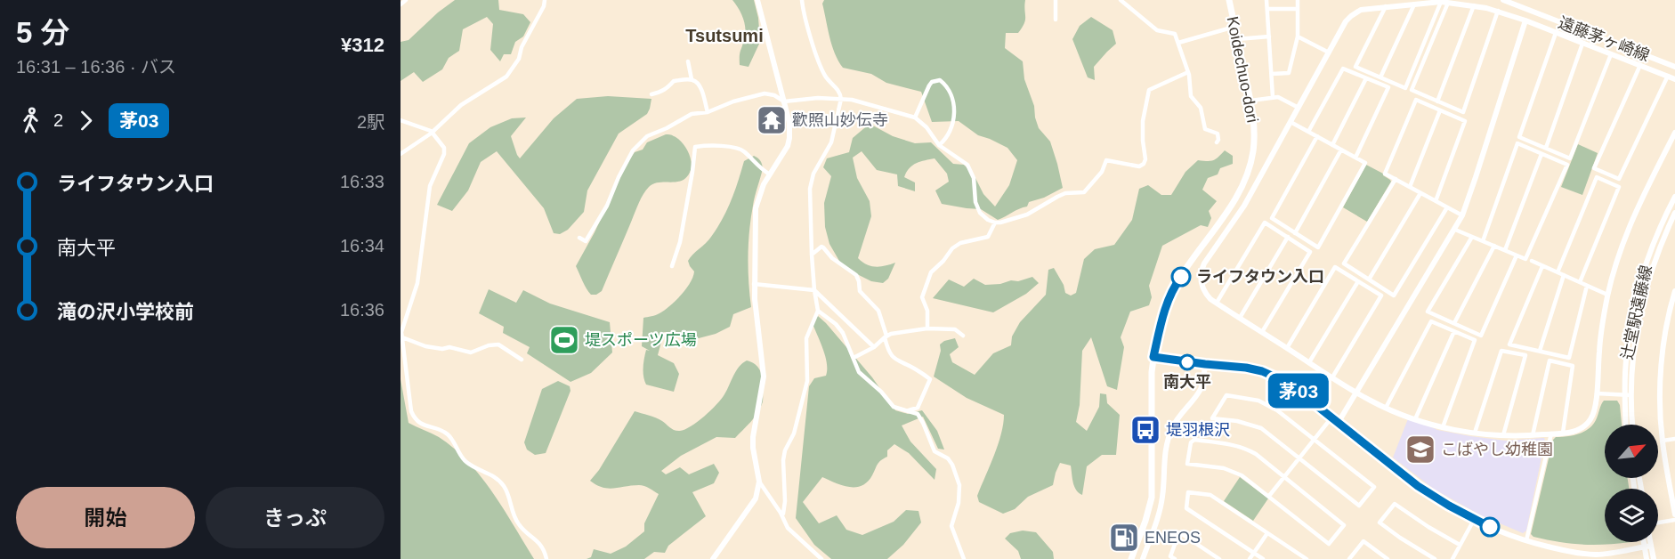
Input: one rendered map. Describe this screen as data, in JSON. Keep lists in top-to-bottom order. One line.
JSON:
{"streets":{"main road":["Koidechuo-dori"],"street":["遠藤茅ヶ崎線","辻堂駅遠藤線"]},"districts":["Tsutsumi"],"places":{"temple":["歡照山妙伝寺"],"other":["ライフタウン入口","南大平"],"sports":["堤スポーツ広場"],"bus stop":["堤羽根沢"],"school or university":["こばやし幼稚園"],"fuel station":["ENEOS"]},"lines":["bus line 茅03"],"north":"top right","page":{"heading":["5 分","16:31 – 16:36 · バス","¥312"],"on_map":"茅03","legs":["2","茅03","2駅"],"list":[{"name":"ライフタウン入口","value":"16:33"},{"name":"南大平","value":"16:34"},{"name":"滝の沢小学校前","value":"16:36"}],"buttons":["開始","きっぷ"]}}
